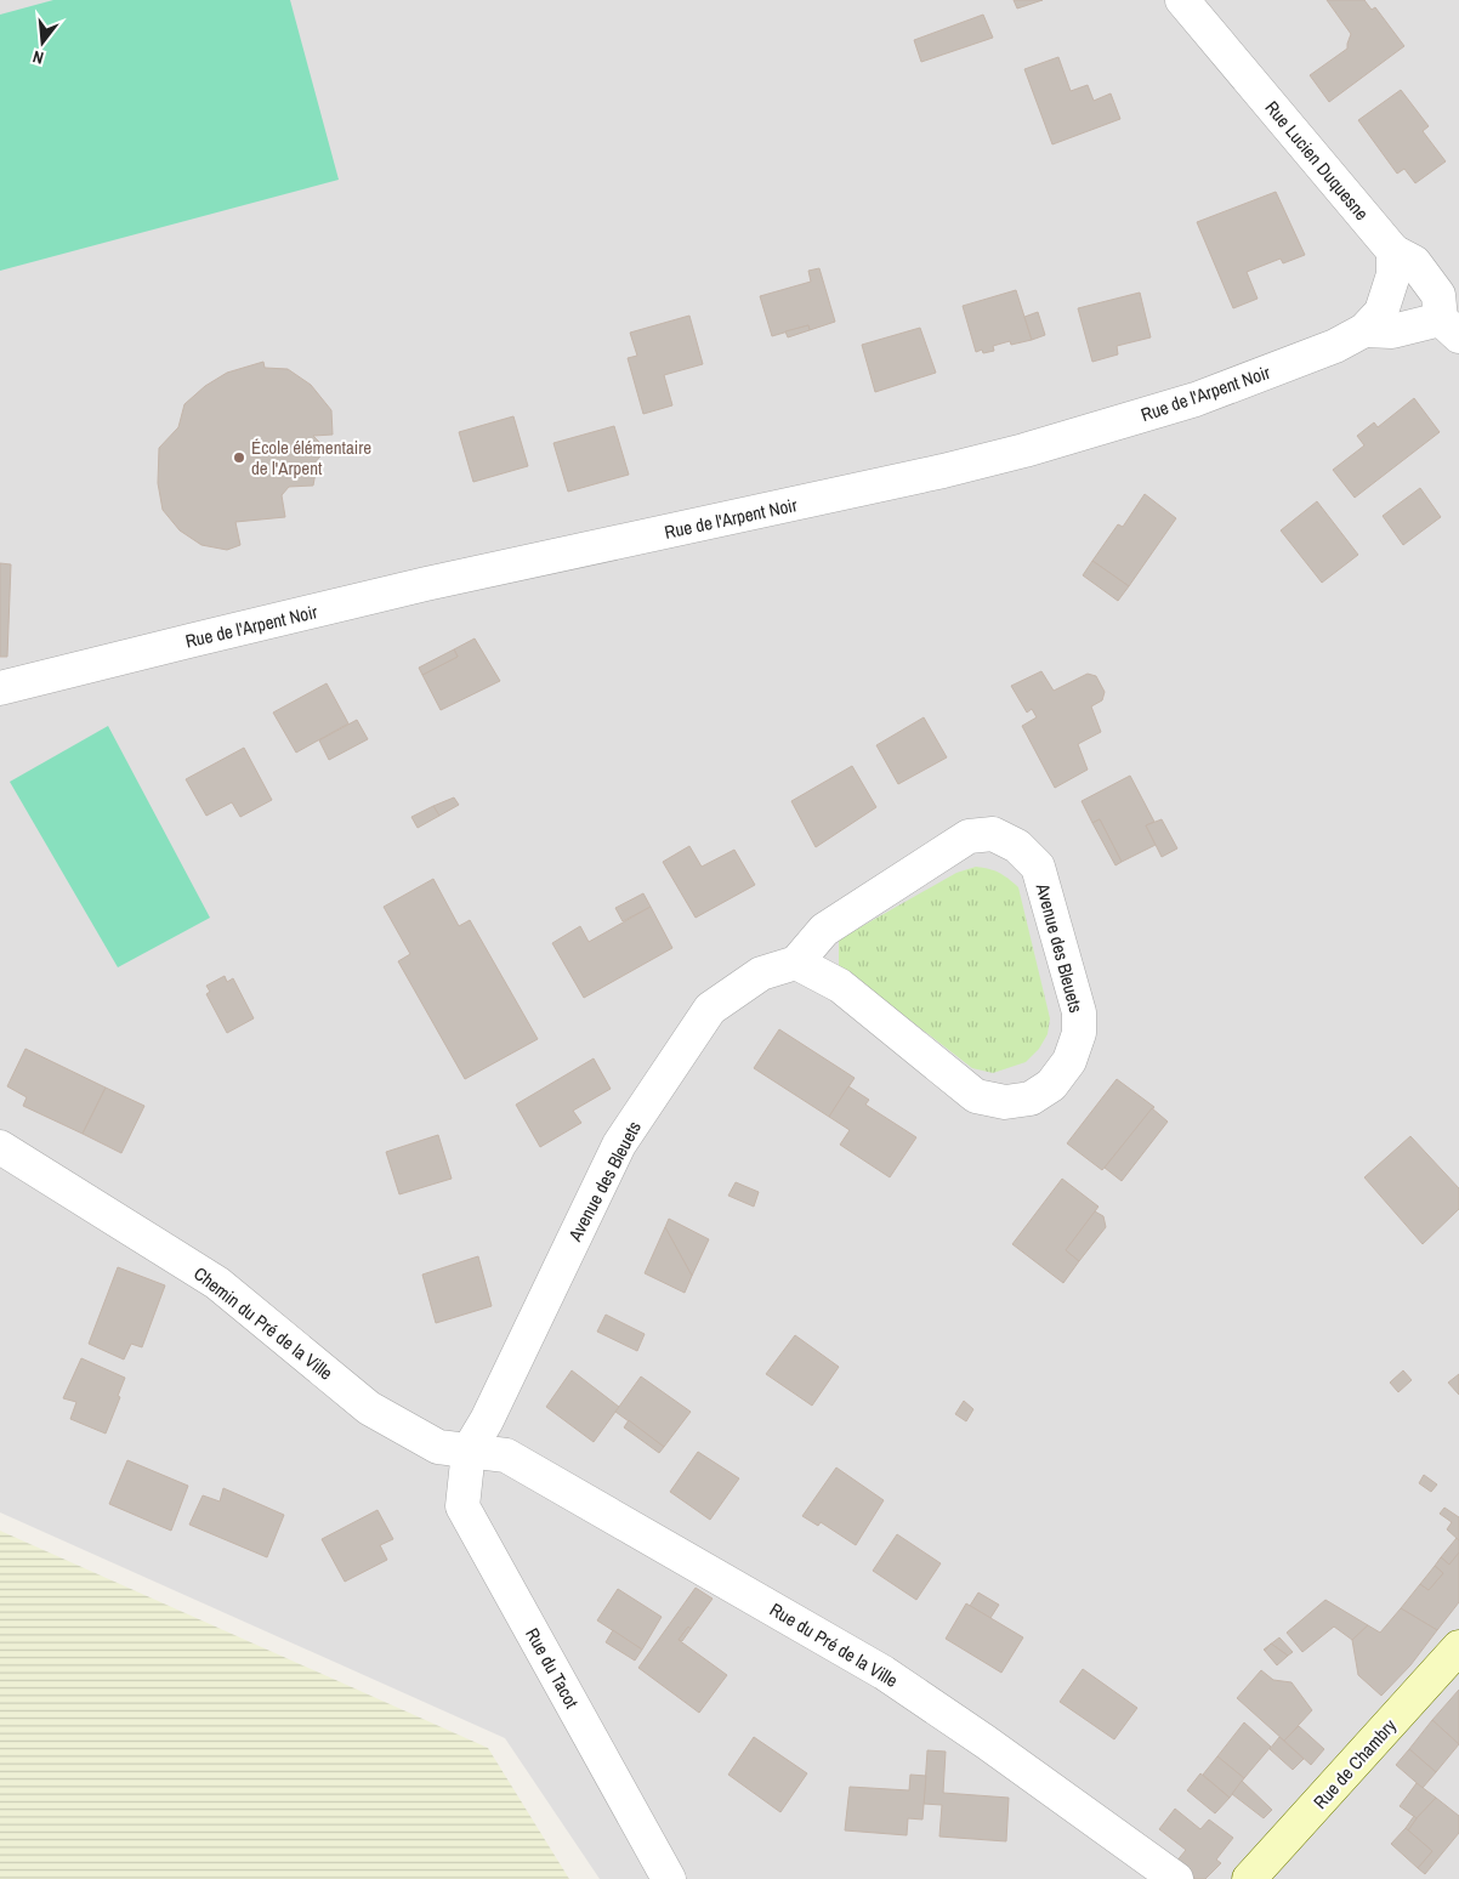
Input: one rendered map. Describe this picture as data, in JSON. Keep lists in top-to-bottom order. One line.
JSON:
{"streets":{"street":["Rue Lucien Duquesne","Rue de l'Arpent Noir","Avenue des Bleuets","Chemin du Pré de la Ville","Rue du Pré de la Ville","Rue du Tacot","Rue de Chambry"]},"crossings":[["Rue Lucien Duquesne","Rue de l'Arpent Noir"],["Avenue des Bleuets","Chemin du Pré de la Ville"],["Avenue des Bleuets","Rue du Pré de la Ville"],["Avenue des Bleuets","Rue du Tacot"],["Chemin du Pré de la Ville","Rue du Pré de la Ville"],["Chemin du Pré de la Ville","Rue du Tacot"],["Rue du Pré de la Ville","Rue du Tacot"]],"places":["École élémentaire de l'Arpent"],"north":"bottom"}
